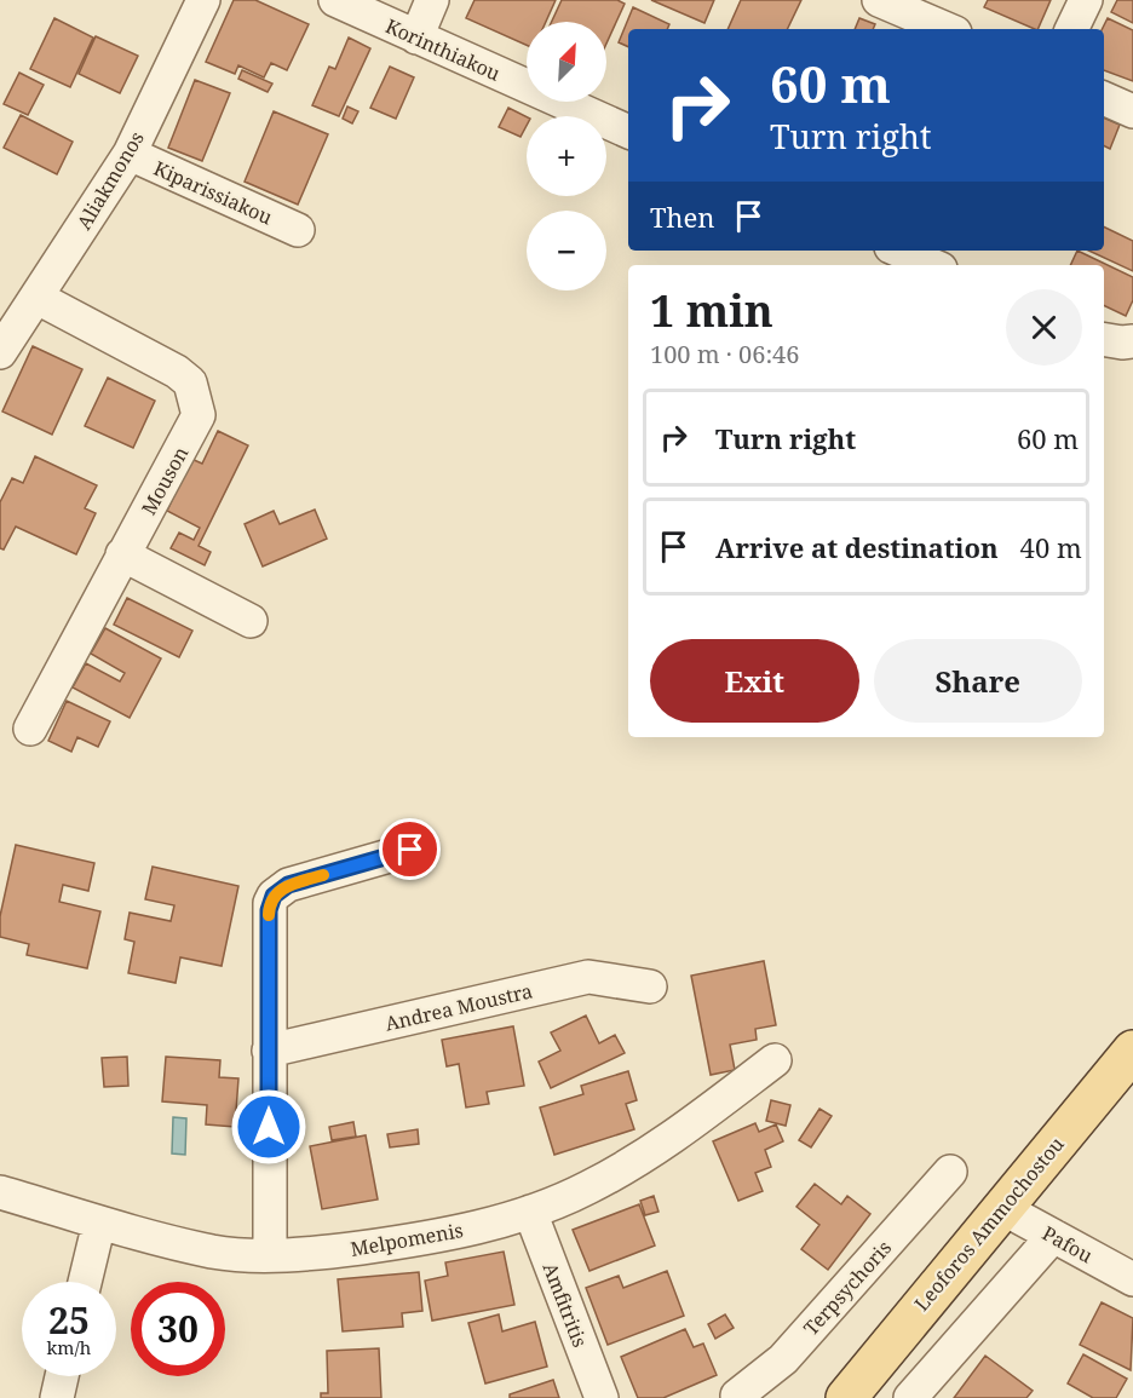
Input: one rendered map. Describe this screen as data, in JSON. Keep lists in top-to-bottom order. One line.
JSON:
{"streets":{"main road":["Leoforos Ammochostou"],"street":["Korinthiakou","Aliakmonos","Kiparissiakou","Mouson","Andrea Moustra","Melpomenis","Pafou","Terpsychoris","Amfitritis"]},"crossings":[["Aliakmonos","Kiparissiakou"],["Aliakmonos","Mouson"],["Leoforos Ammochostou","Pafou"],["Melpomenis","Amfitritis"]],"north":"top right","page":{"map_buttons":["+","−"],"turn":["60 m","Turn right"],"then":"Then","heading":["1 min","100 m · 06:46"],"list":[{"name":"Turn right","value":"60 m"},{"name":"Arrive at destination","value":"40 m"}],"buttons":["Exit","Share"],"speed":"25 km/h","limit":"30"}}
